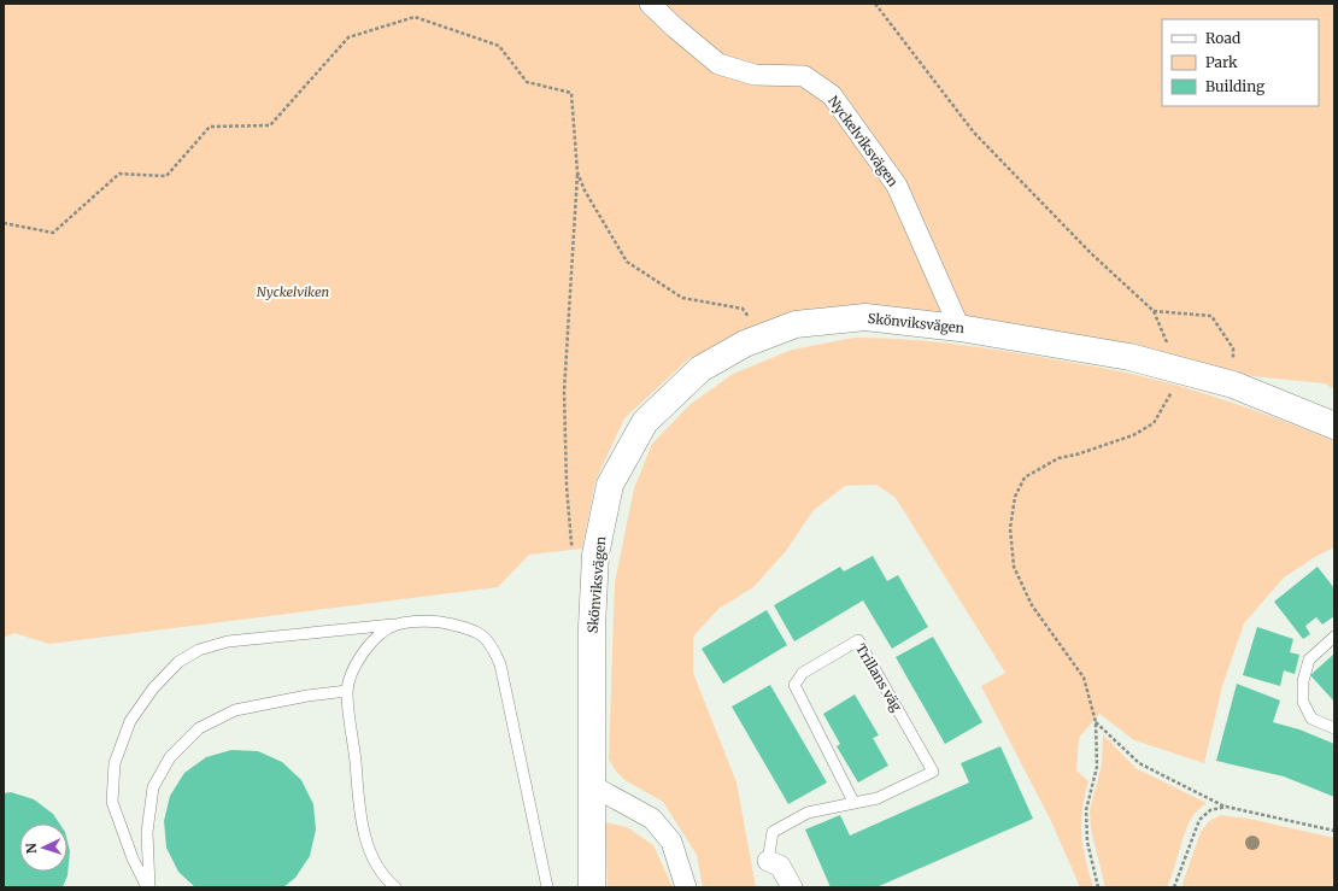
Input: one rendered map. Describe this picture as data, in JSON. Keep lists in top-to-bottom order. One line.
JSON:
{"streets":{"street":["Nyckelviksvägen","Skönviksvägen","Trillans väg"]},"crossings":[["Nyckelviksvägen","Skönviksvägen"]],"parks":["Nyckelviken"],"legend":["Road","Park","Building"],"north":"left"}
